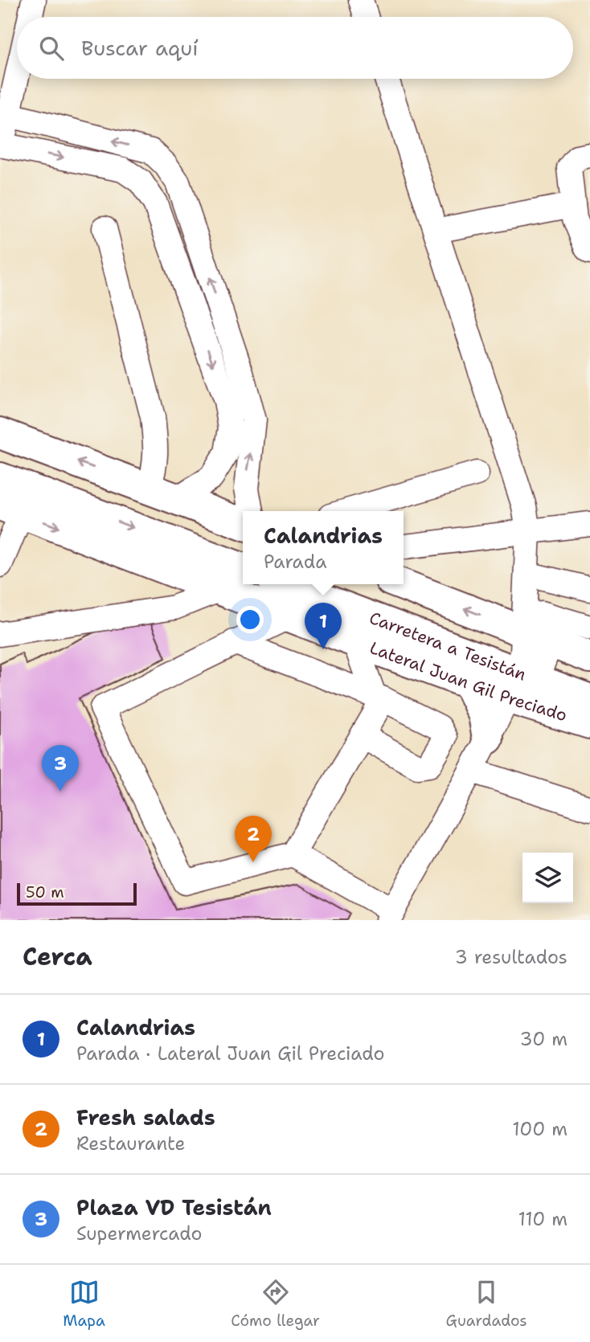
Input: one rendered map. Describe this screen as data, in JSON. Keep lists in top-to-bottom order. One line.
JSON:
{"streets":{"main road":["Carretera a Tesistán","Lateral Juan Gil Preciado"]},"crossings":[["Carretera a Tesistán","Lateral Juan Gil Preciado"]],"scale_bar":"50 m","page":{"search":"Buscar aquí","popup":["Calandrias","Parada"],"pins":["1","3","2"],"scale":"50 m","heading":["Cerca","3 resultados"],"list":[{"mark":"1","name":"Calandrias","note":"Parada · Lateral Juan Gil Preciado","value":"30 m"},{"mark":"2","name":"Fresh salads","note":"Restaurante","value":"100 m"},{"mark":"3","name":"Plaza VD Tesistán","note":"Supermercado","value":"110 m"}],"nav":["Mapa","Cómo llegar","Guardados"]}}
